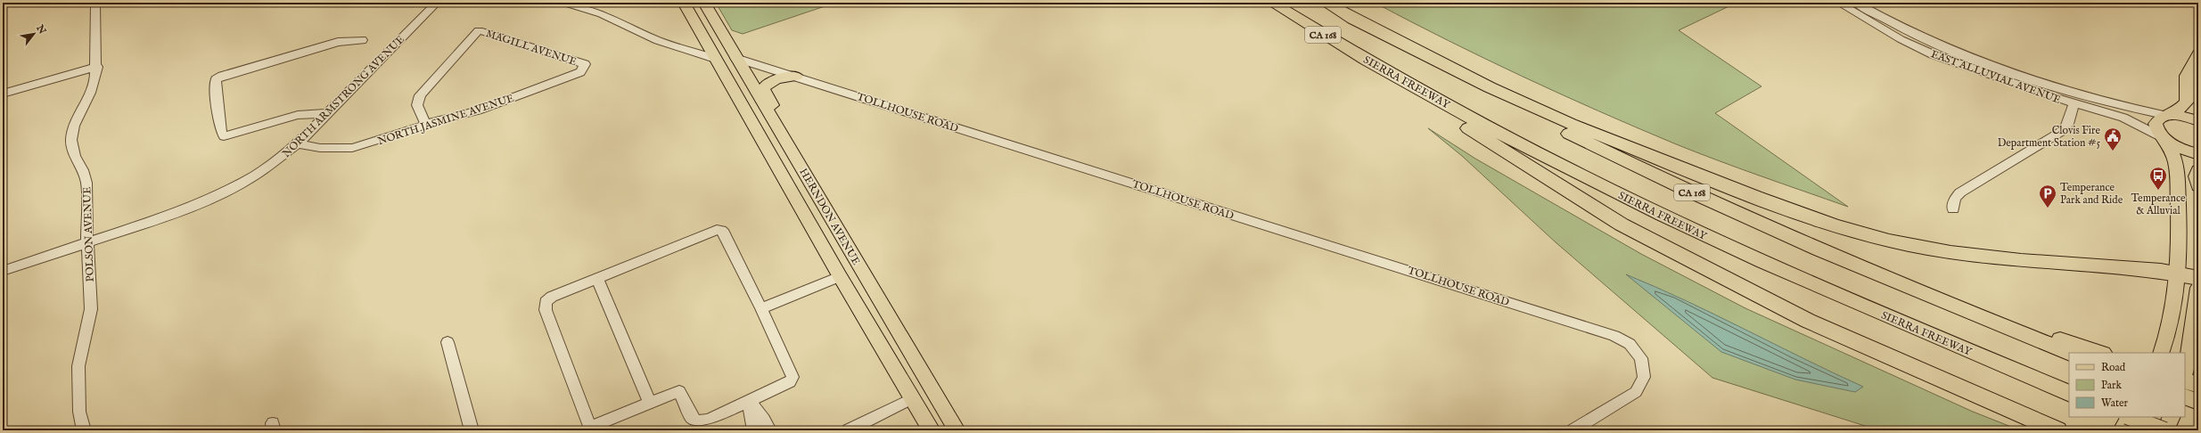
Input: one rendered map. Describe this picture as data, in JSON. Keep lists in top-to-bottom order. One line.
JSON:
{"streets":{"highway":["CA 168","SIERRA FREEWAY"],"main road":["HERNDON AVENUE"],"street":["MAGILL AVENUE","EAST ALLUVIAL AVENUE","NORTH ARMSTRONG AVENUE","TOLLHOUSE ROAD","NORTH JASMINE AVENUE","POLSON AVENUE"]},"crossings":[["MAGILL AVENUE","NORTH JASMINE AVENUE"],["NORTH ARMSTRONG AVENUE","NORTH JASMINE AVENUE"],["NORTH ARMSTRONG AVENUE","POLSON AVENUE"],["TOLLHOUSE ROAD","HERNDON AVENUE"]],"places":{"public building":["Clovis Fire Department Station #5"],"bus stop":["Temperance & Alluvial"],"parking":["Temperance Park and Ride"]},"legend":["Road","Park","Water"],"north":"top right"}
